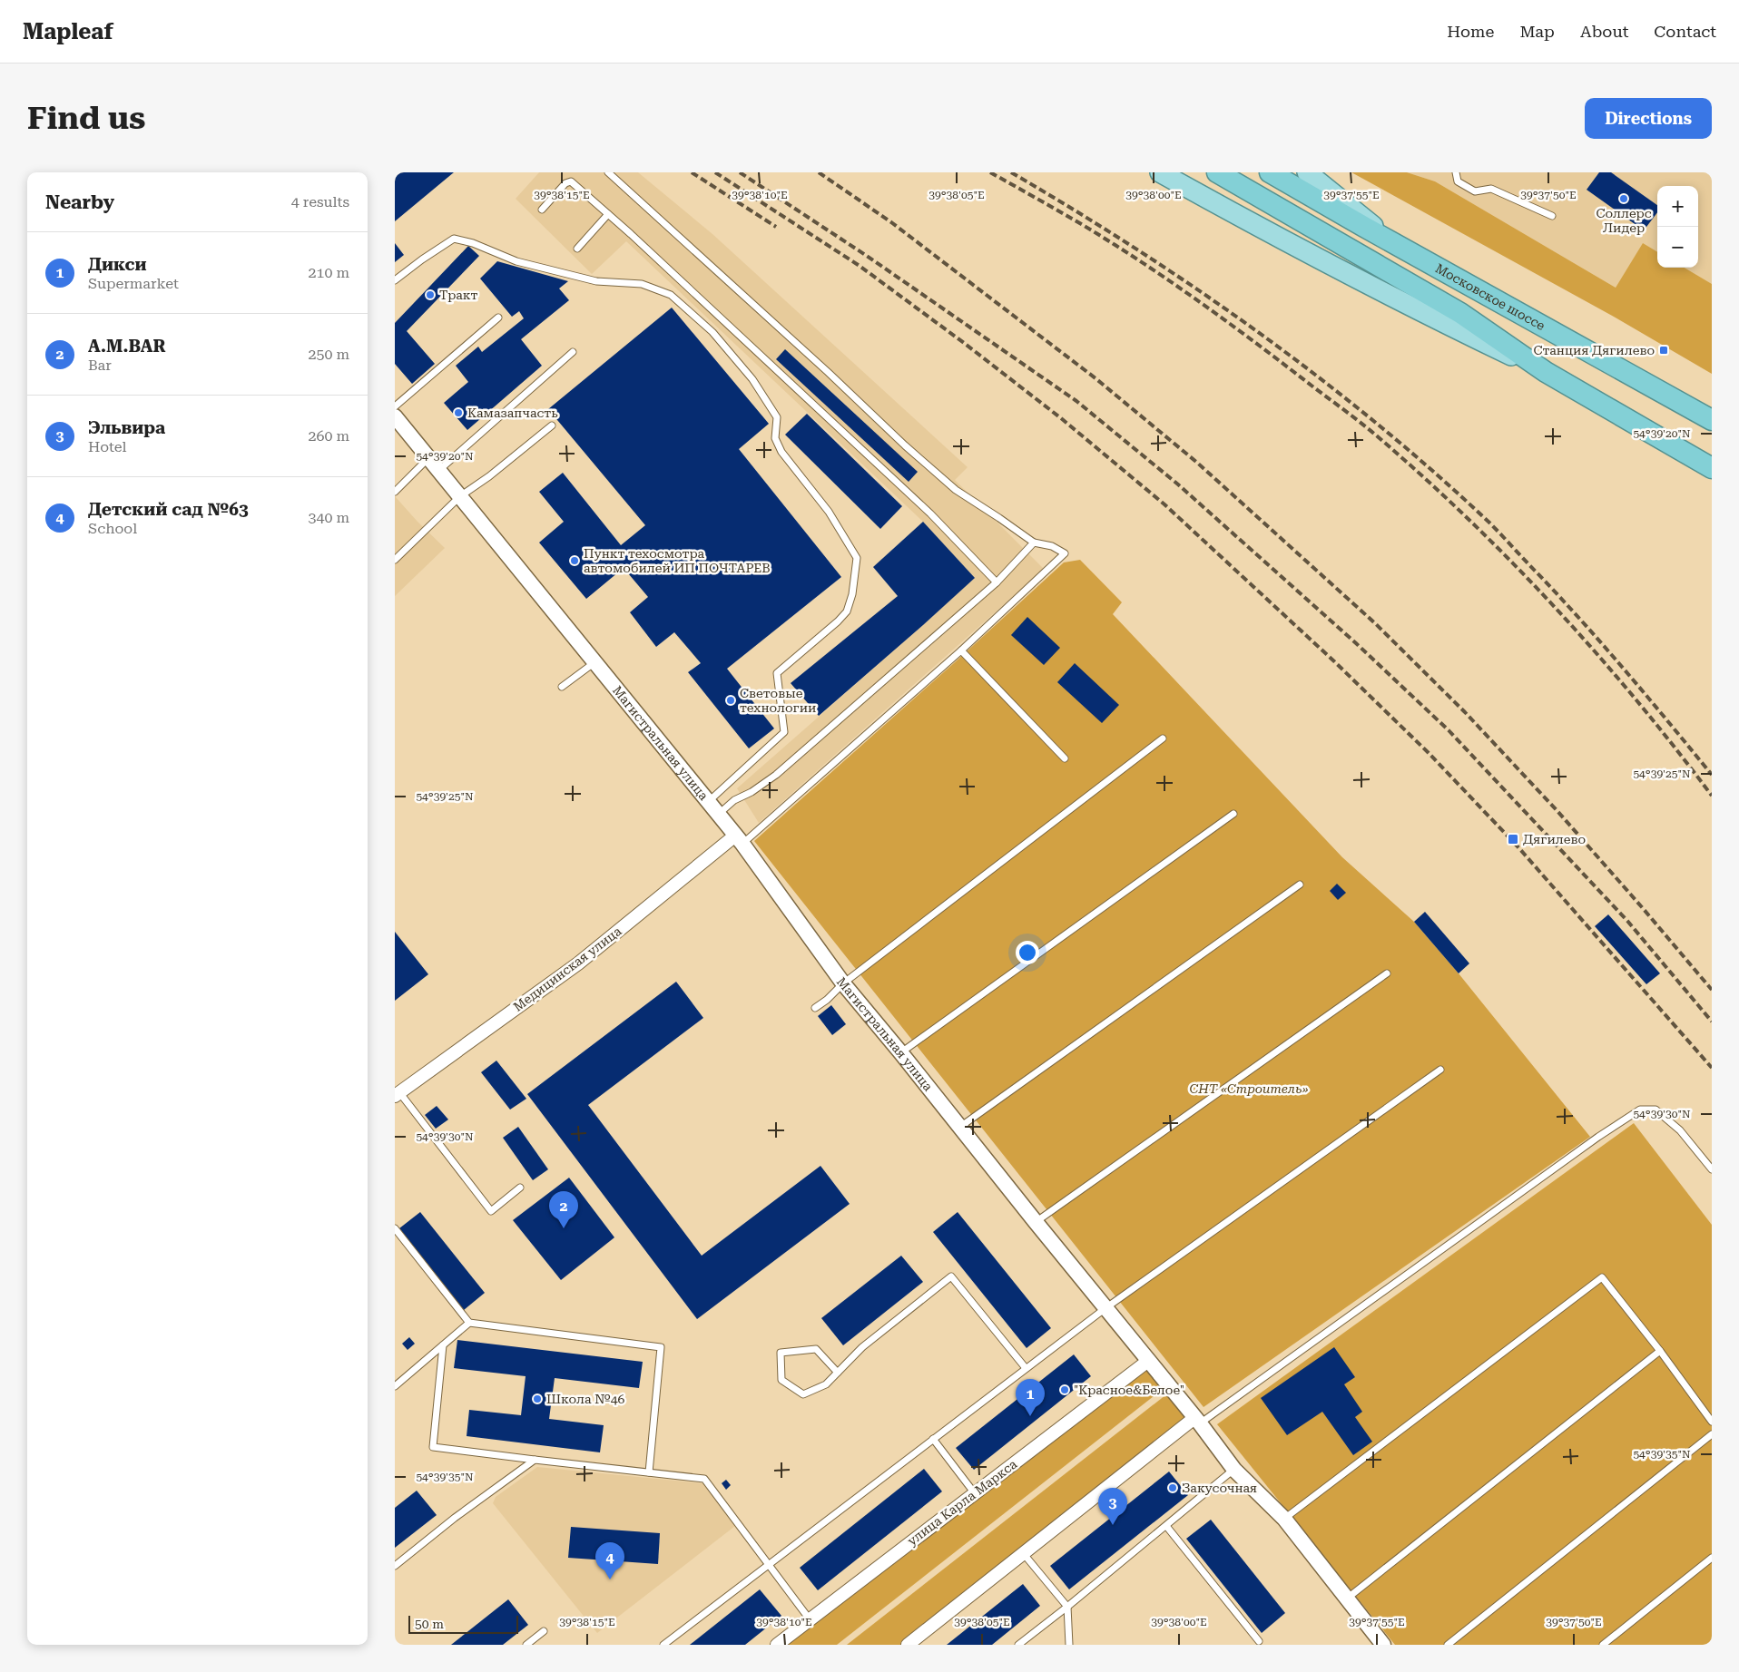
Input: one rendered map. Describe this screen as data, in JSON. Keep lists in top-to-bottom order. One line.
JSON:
{"streets":{"highway":["Московское шоссе"],"street":["Магистральная улица","Медицинская улица","улица Карла Маркса"]},"crossings":[["Магистральная улица","Медицинская улица"],["Магистральная улица","улица Карла Маркса"]],"parks":["СНТ «Строитель»"],"places":{"other":["Соллерс Лидер","Тракт","Камазапчасть","Пункт техосмотра автомобилей ИП ПОЧТАРЕВ","Световые технологии","\"Красное&Белое\"","Школа №46","Закусочная"],"transit":["Станция Дягилево","Дягилево"]},"scale_bar":"50 m","page":{"header":"Mapleaf","nav":["Home","Map","About","Contact"],"buttons":"Directions","title":"Find us","heading":["Nearby","4 results"],"map_buttons":["+","−"],"list":[{"mark":"1","name":"Дикси","note":"Supermarket","value":"210 m"},{"mark":"2","name":"А.М.BAR","note":"Bar","value":"250 m"},{"mark":"3","name":"Эльвира","note":"Hotel","value":"260 m"},{"mark":"4","name":"Детский сад №63","note":"School","value":"340 m"}],"pins":["2","1","3","4"],"scale":"50 m"},"coordinates":["39°38'15\"E","39°38'10\"E","39°38'05\"E","39°38'00\"E","39°37'55\"E","39°37'50\"E","54°39'20\"N","54°39'25\"N","54°39'30\"N","54°39'35\"N"]}
